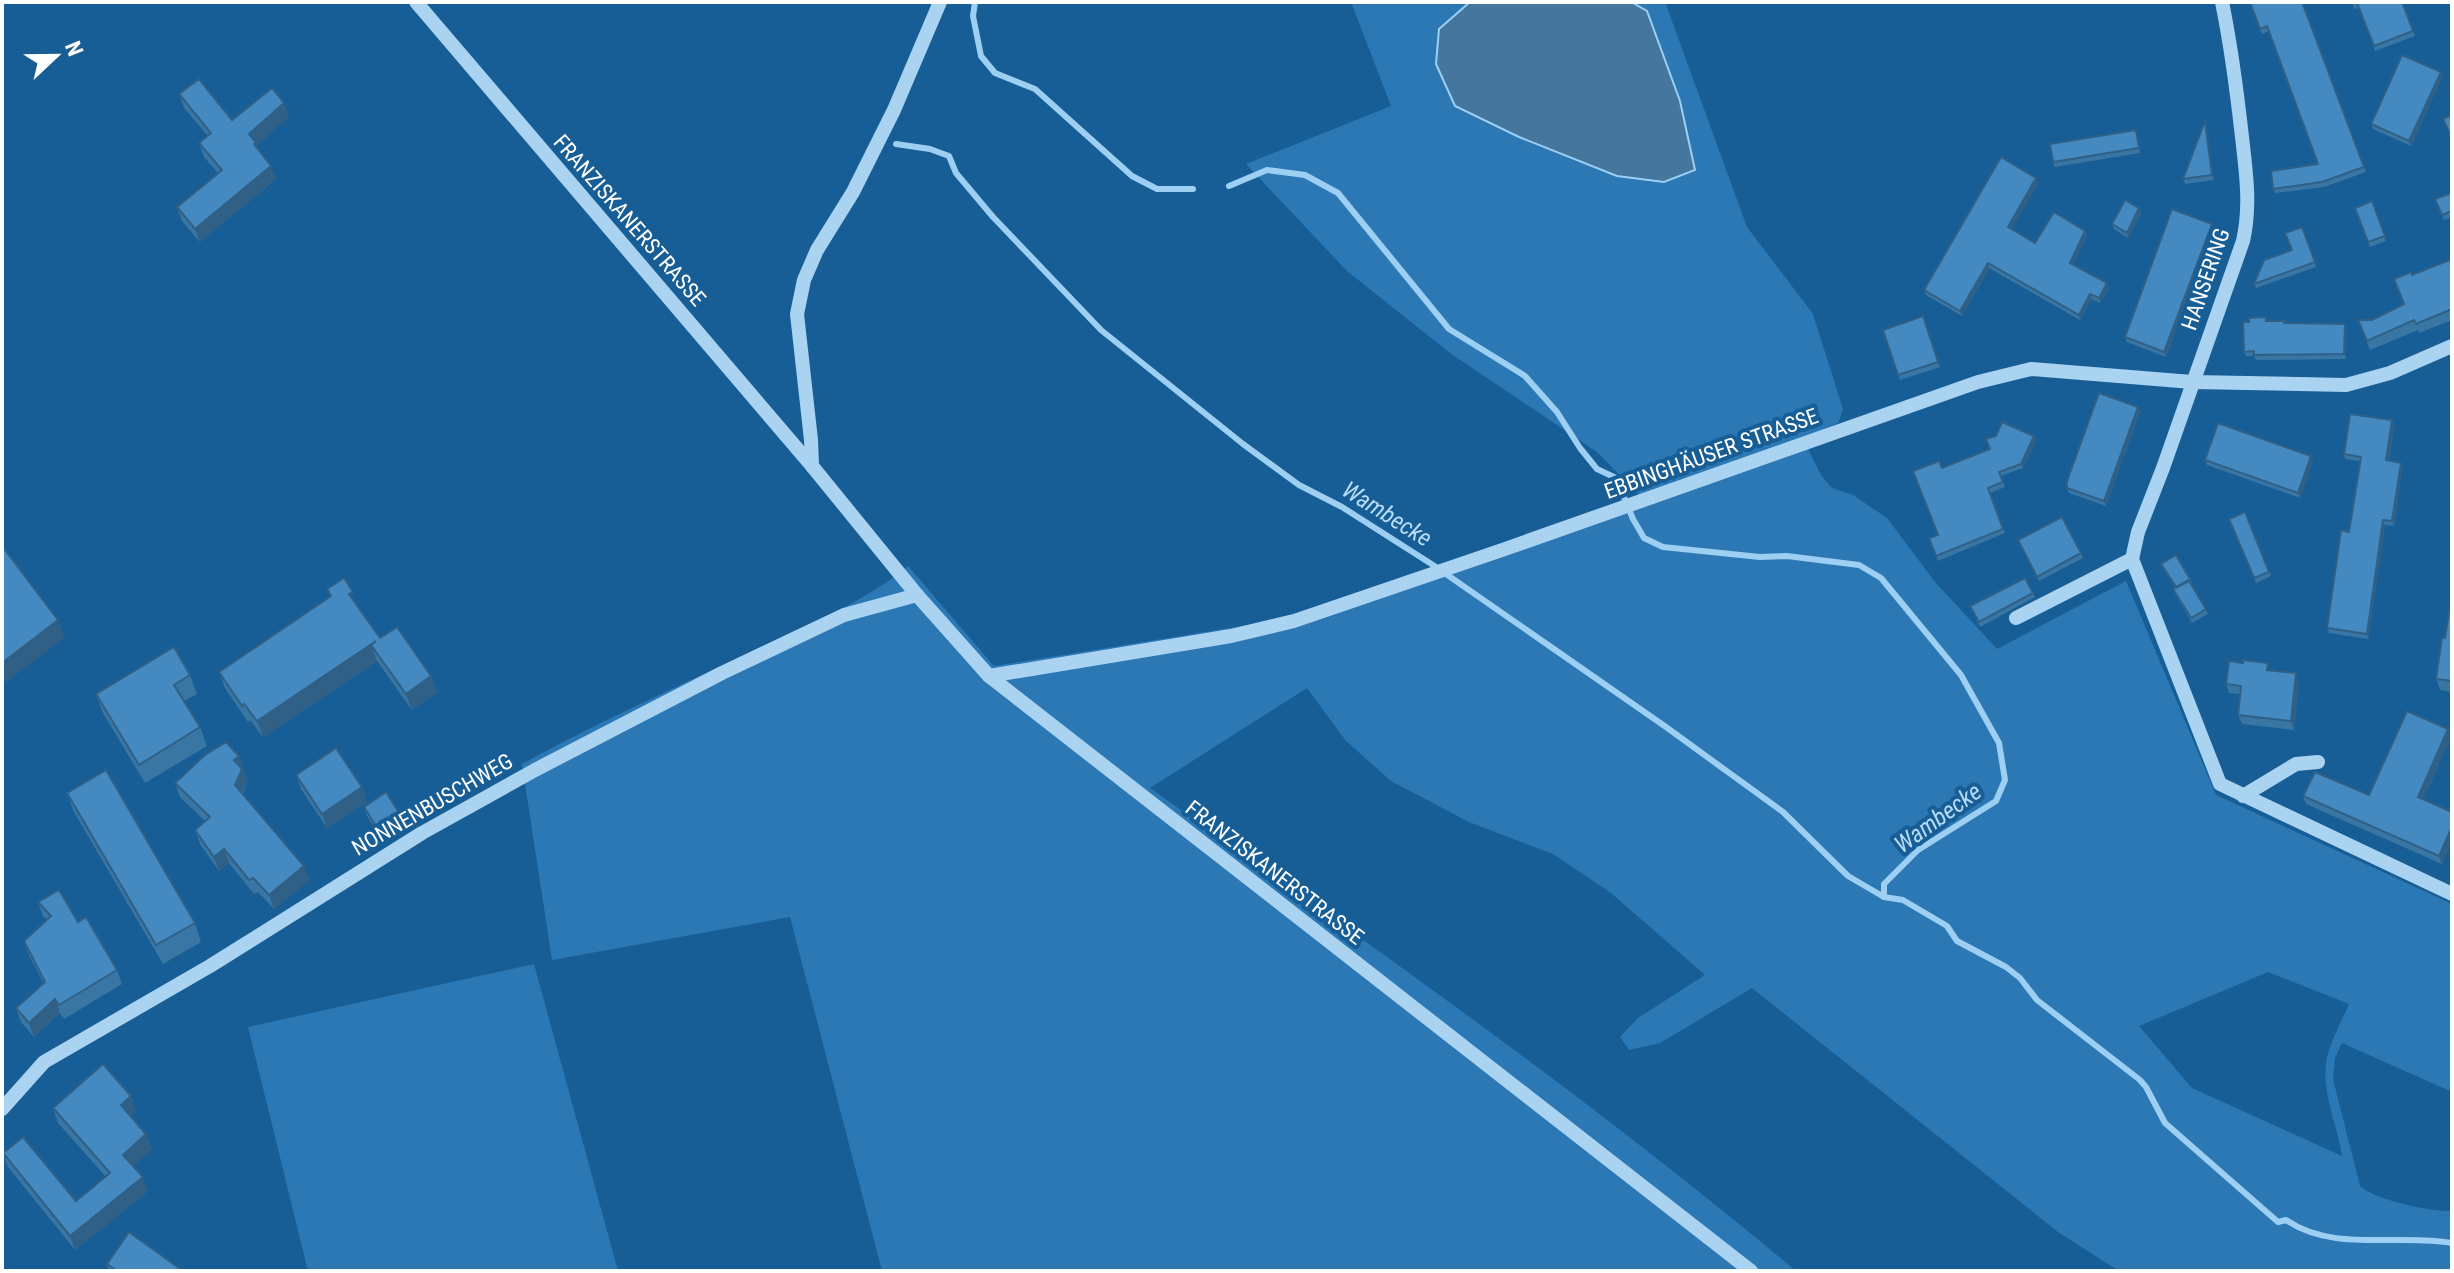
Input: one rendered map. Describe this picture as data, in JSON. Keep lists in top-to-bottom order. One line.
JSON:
{"streets":{"street":["FRANZISKANERSTRASSE","HANSERING","EBBINGHÄUSER STRASSE","NONNENBUSCHWEG"]},"crossings":[["FRANZISKANERSTRASSE","EBBINGHÄUSER STRASSE"],["FRANZISKANERSTRASSE","NONNENBUSCHWEG"],["HANSERING","EBBINGHÄUSER STRASSE"]],"water":["Wambecke"],"north":"right"}
